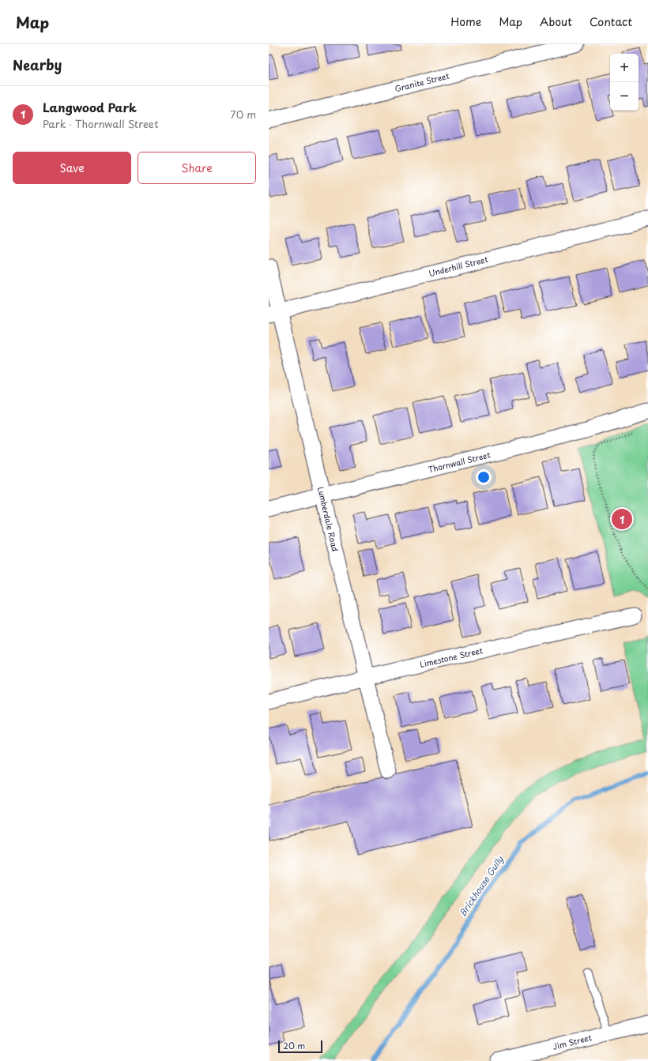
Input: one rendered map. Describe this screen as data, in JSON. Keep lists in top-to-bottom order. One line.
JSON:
{"streets":{"street":["Granite Street","Underhill Street","Thornwall Street","Lumberdale Road","Limestone Street","Jim Street"]},"crossings":[["Underhill Street","Lumberdale Road"],["Thornwall Street","Lumberdale Road"],["Lumberdale Road","Limestone Street"]],"water":["Brickhouse Gully"],"scale_bar":"20 m","page":{"header":"Map","nav":["Home","Map","About","Contact"],"heading":"Nearby","map_buttons":["+","−"],"list":[{"mark":"1","name":"Langwood Park","note":"Park · Thornwall Street","value":"70 m"}],"buttons":["Save","Share"],"pins":"1","scale":"20 m"}}
